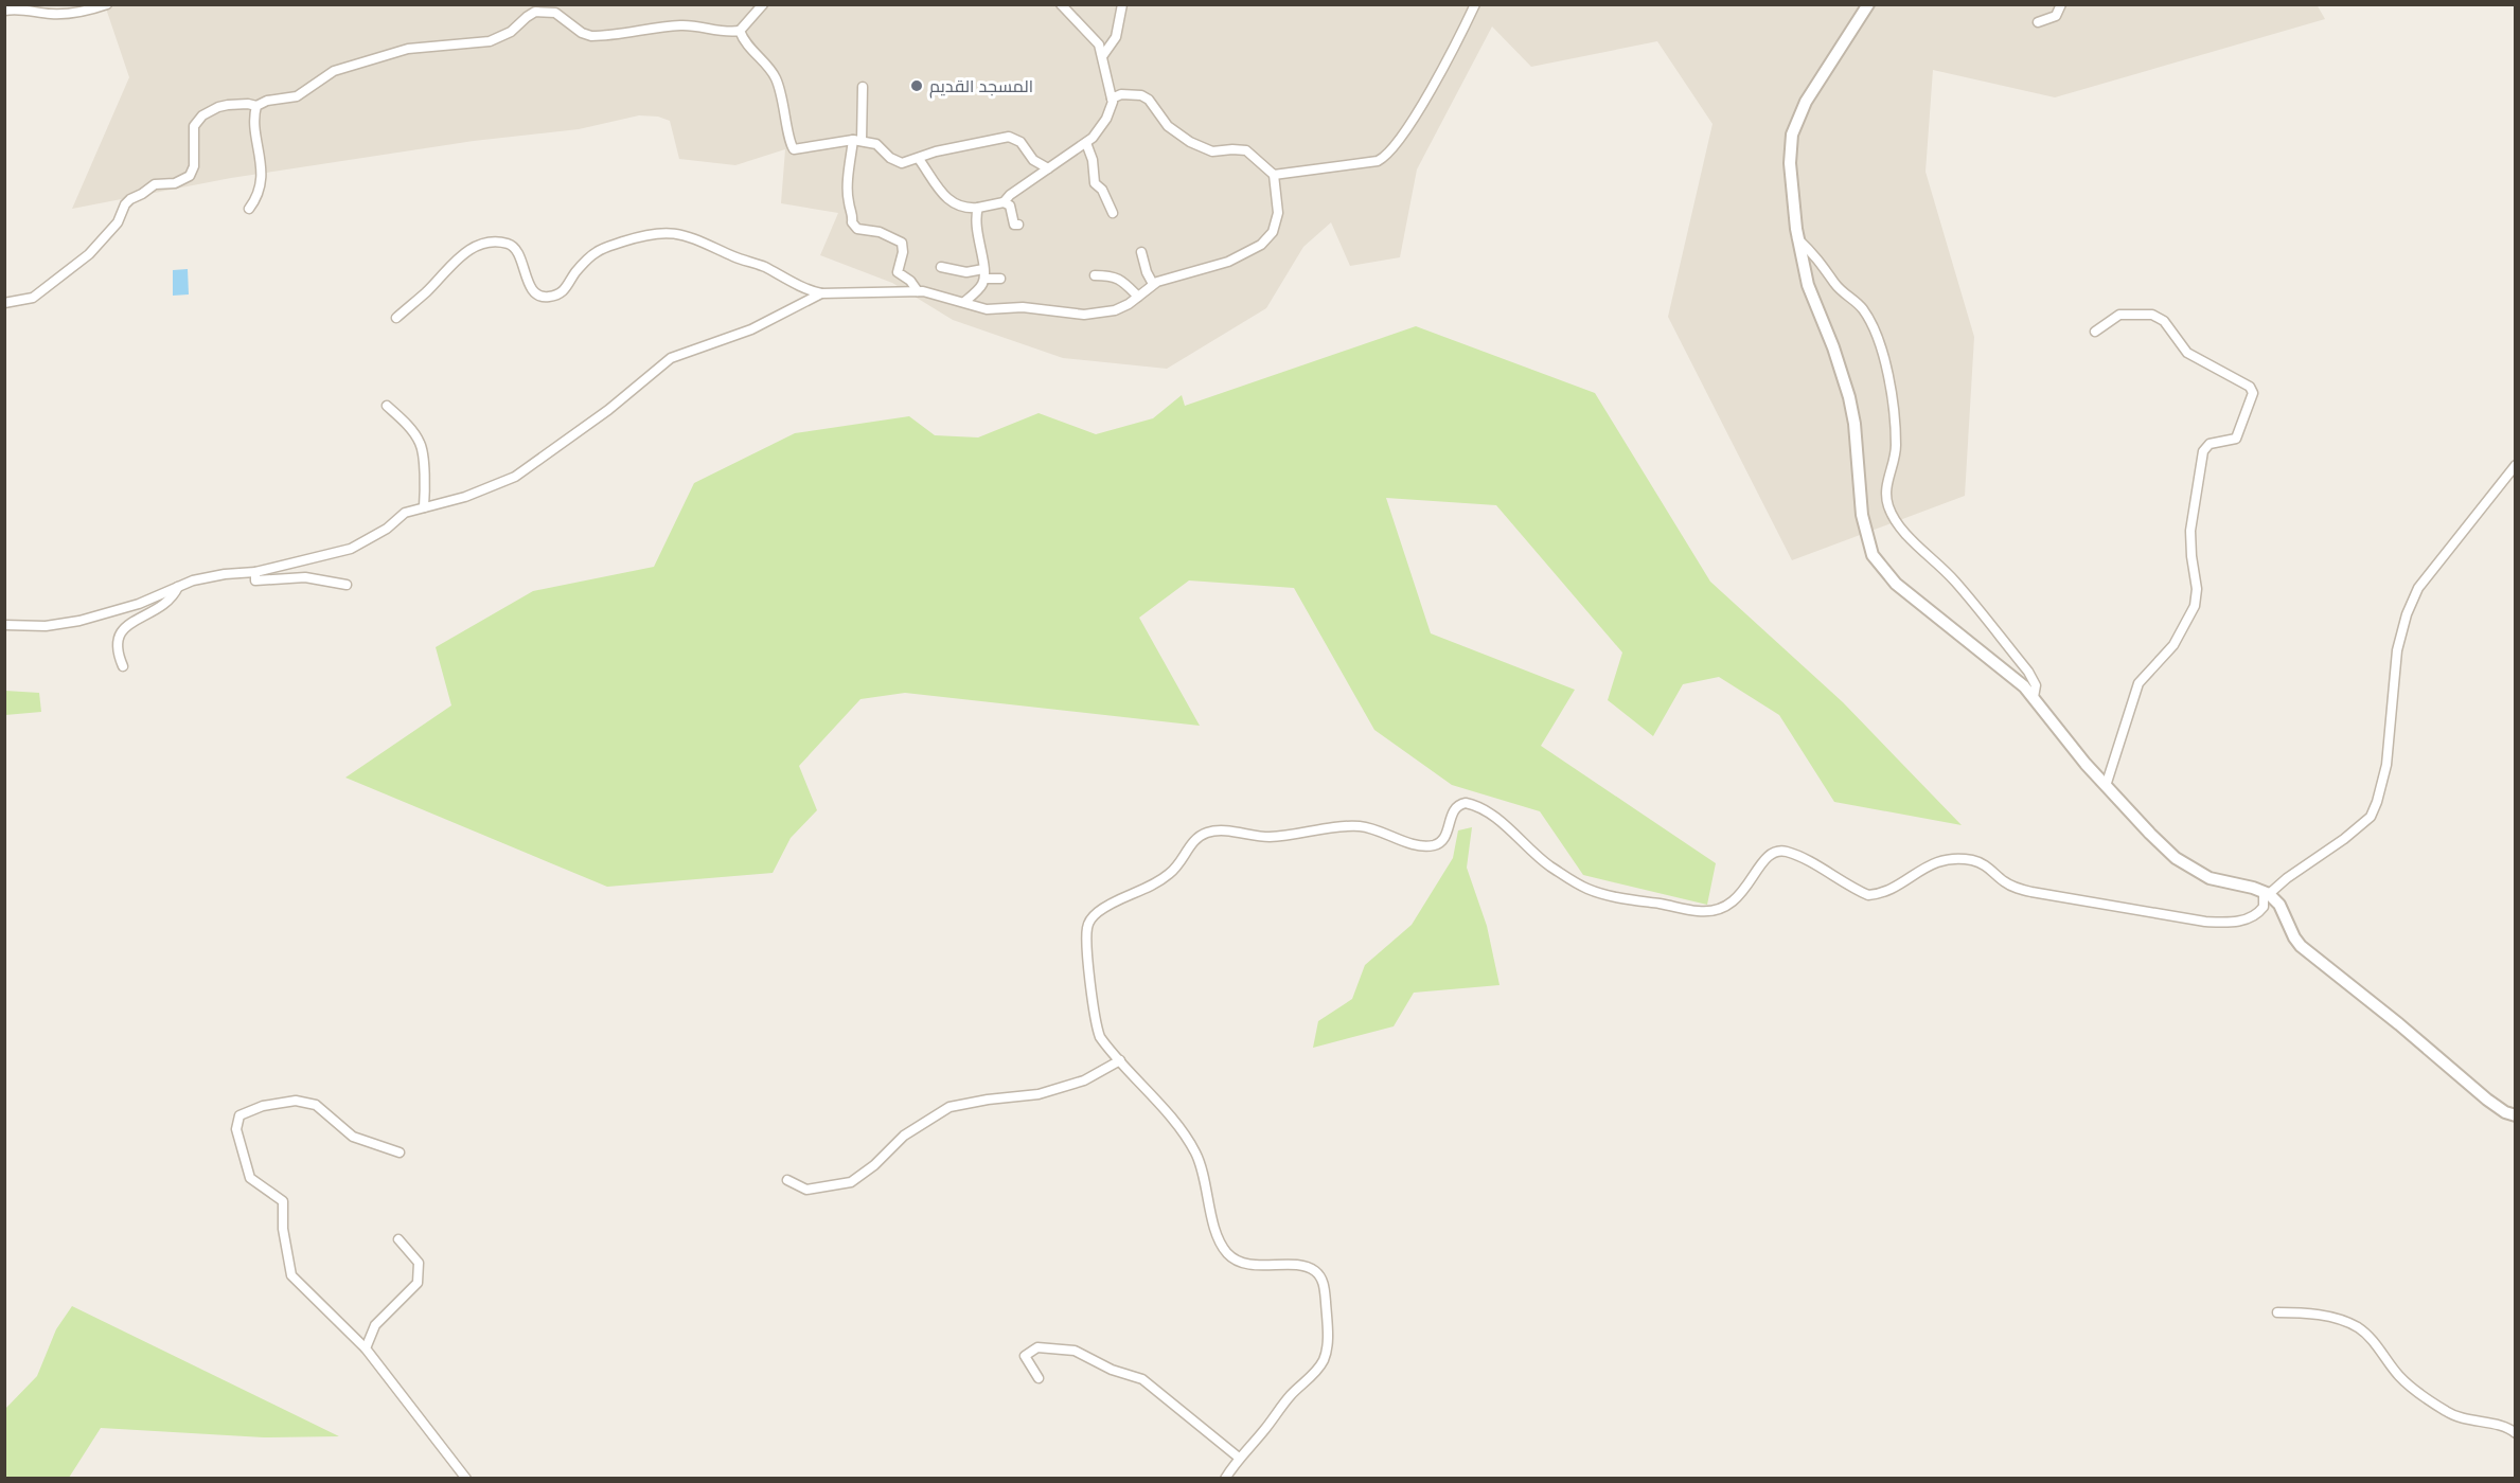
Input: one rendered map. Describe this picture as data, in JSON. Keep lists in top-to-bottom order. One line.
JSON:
{"places":["المسجد القديم"]}
